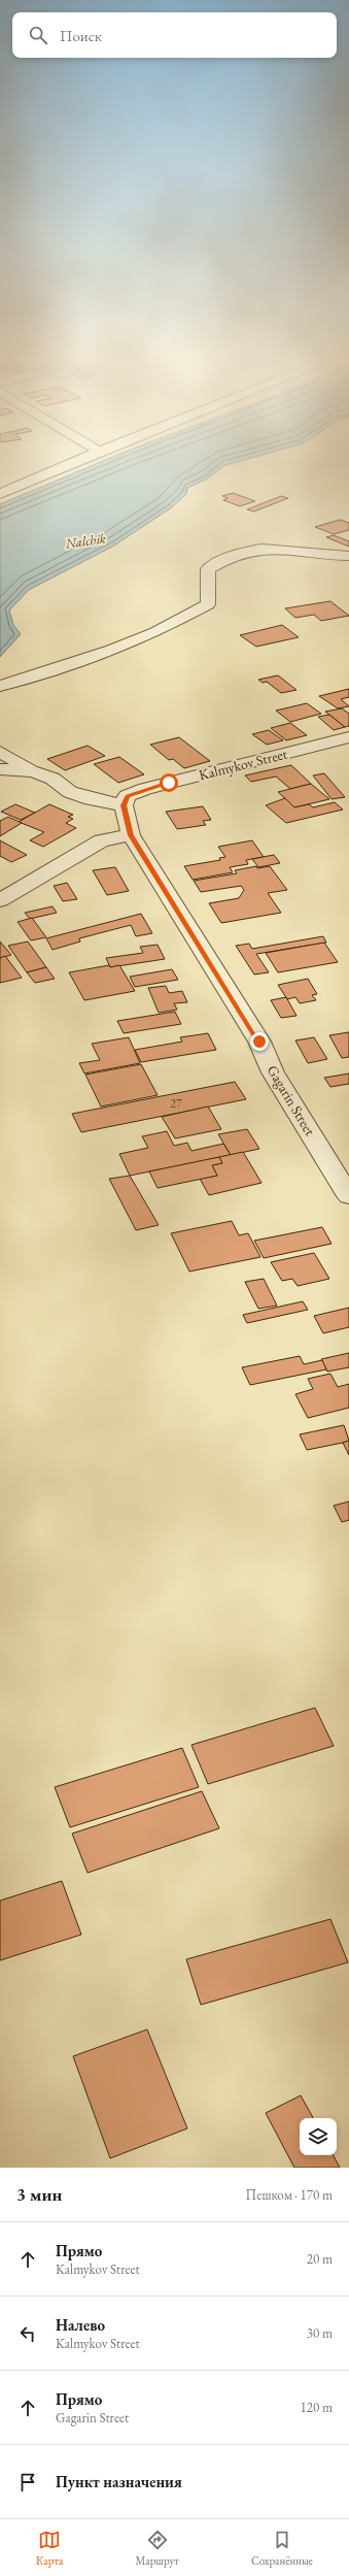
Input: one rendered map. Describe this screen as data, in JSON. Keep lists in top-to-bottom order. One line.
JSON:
{"streets":{"street":["Kalmykov Street","Gagarin Street"]},"water":["Nalchik"],"house_numbers":["27"],"page":{"search":"Поиск","heading":["3 мин","Пешком · 170 m"],"list":[["Прямо","Kalmykov Street","20 m"],["Налево","Kalmykov Street","30 m"],["Прямо","Gagarin Street","120 m"],"Пункт назначения"],"nav":["Карта","Маршрут","Сохранённые"]}}
